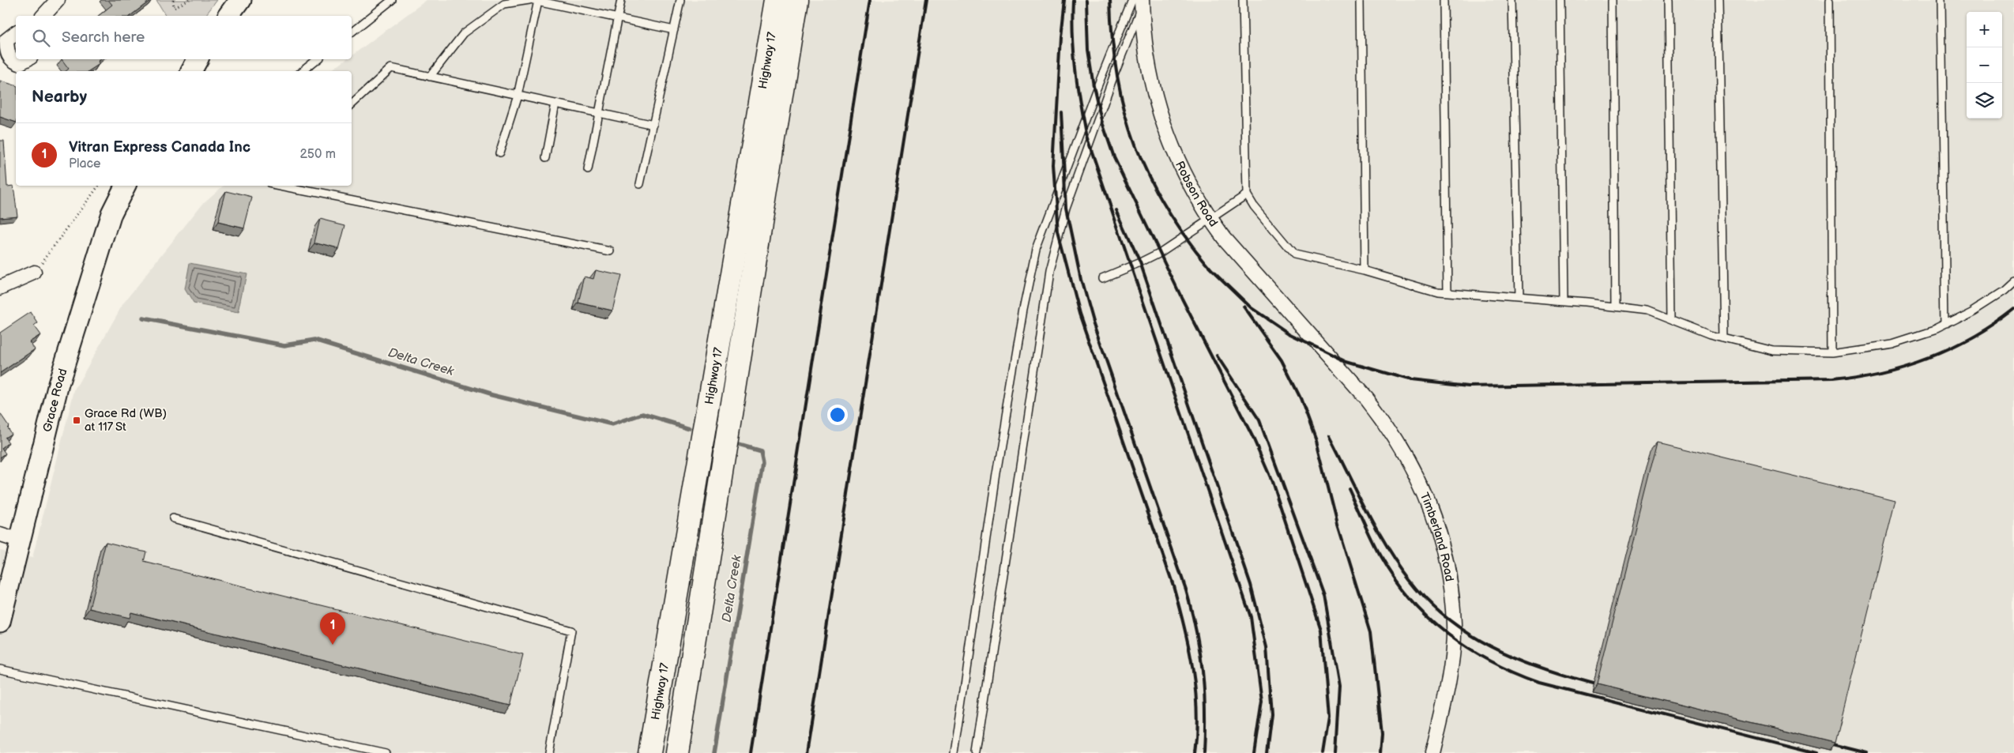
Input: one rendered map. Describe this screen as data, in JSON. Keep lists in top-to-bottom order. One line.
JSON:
{"streets":{"highway":["Highway 17"],"street":["Robson Road","Grace Road","Timberland Road"]},"crossings":[["Robson Road","Timberland Road"]],"water":["Delta Creek"],"places":{"transit":["Grace Rd (WB) at 117 St"]},"page":{"map_buttons":["+","−"],"search":"Search here","heading":"Nearby","list":[{"mark":"1","name":"Vitran Express Canada Inc","note":"Place","value":"250 m"}],"pins":"1"}}
